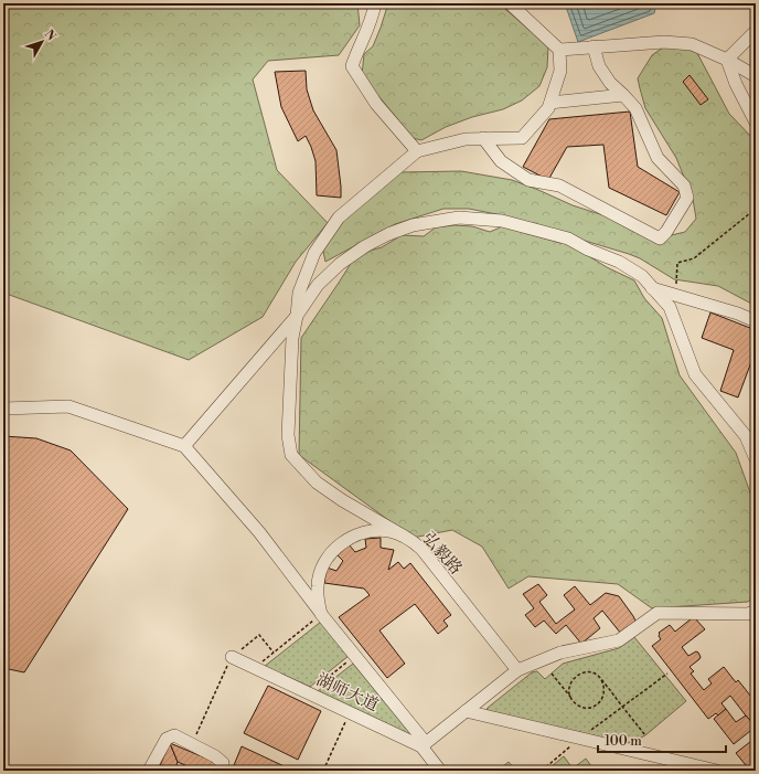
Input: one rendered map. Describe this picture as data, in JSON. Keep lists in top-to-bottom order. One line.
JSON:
{"streets":{"street":["弘毅路","湖师大道"]},"scale_bar":"100 m","north":"top right"}
